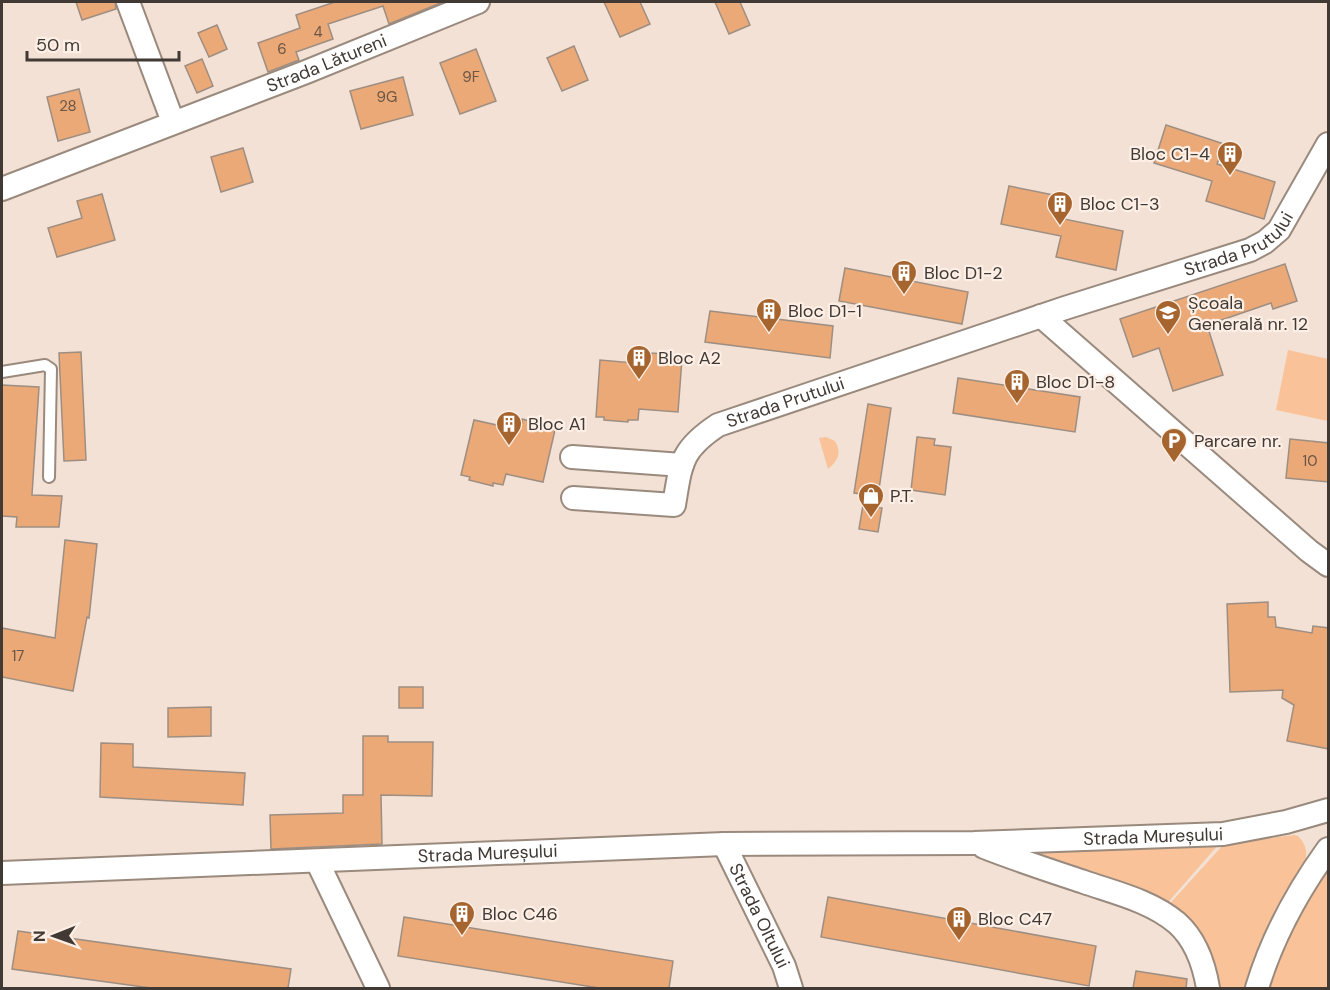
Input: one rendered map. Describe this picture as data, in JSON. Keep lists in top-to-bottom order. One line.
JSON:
{"streets":{"street":["Strada Lătureni","Strada Prutului","Strada Mureșului","Strada Oltului"]},"crossings":[["Strada Mureșului","Strada Oltului"]],"places":{"building":["Bloc C1-4","Bloc C1-3","Bloc D1-2","Bloc D1-1","Bloc A2","Bloc D1-8","Bloc A1","Bloc C46","Bloc C47"],"school or university":["Școala Generală nr. 12"],"parking":["Parcare nr."],"shop":["P.T."]},"house_numbers":["4","6","9F","9G","28","10","17"],"scale_bar":"50 m","north":"left"}
